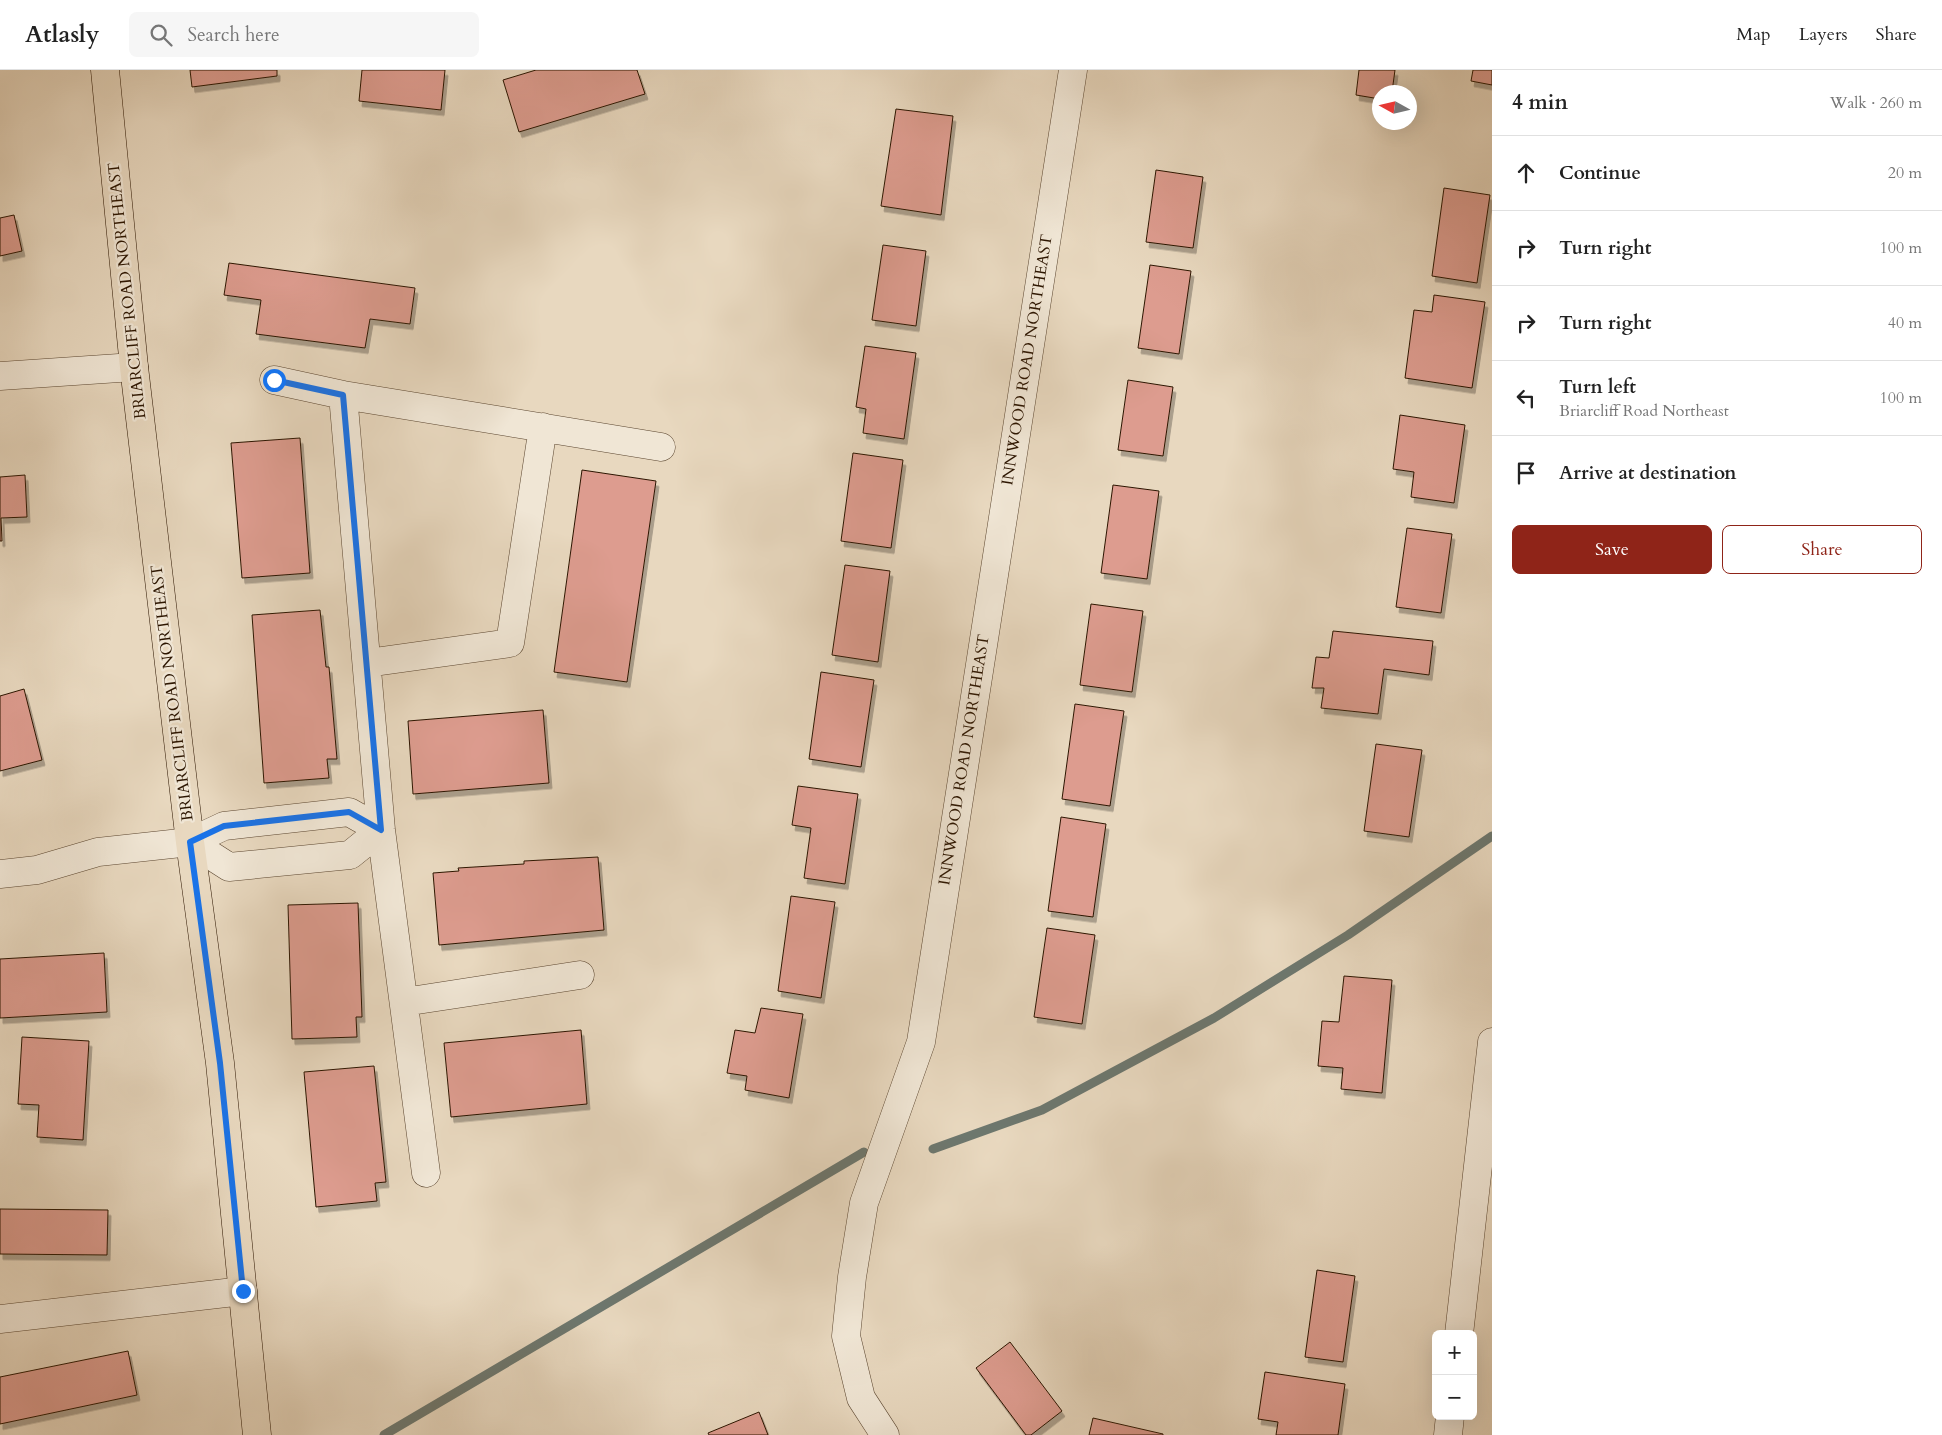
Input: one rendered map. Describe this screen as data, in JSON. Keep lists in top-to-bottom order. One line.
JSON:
{"streets":{"main road":["BRIARCLIFF ROAD NORTHEAST"],"street":["INNWOOD ROAD NORTHEAST"]},"north":"left","page":{"header":"Atlasly","search":"Search here","nav":["Map","Layers","Share"],"heading":["4 min","Walk · 260 m"],"list":[["Continue","20 m"],["Turn right","100 m"],["Turn right","40 m"],["Turn left","Briarcliff Road Northeast","100 m"],"Arrive at destination"],"buttons":["Save","Share"],"map_buttons":["+","−"]}}
